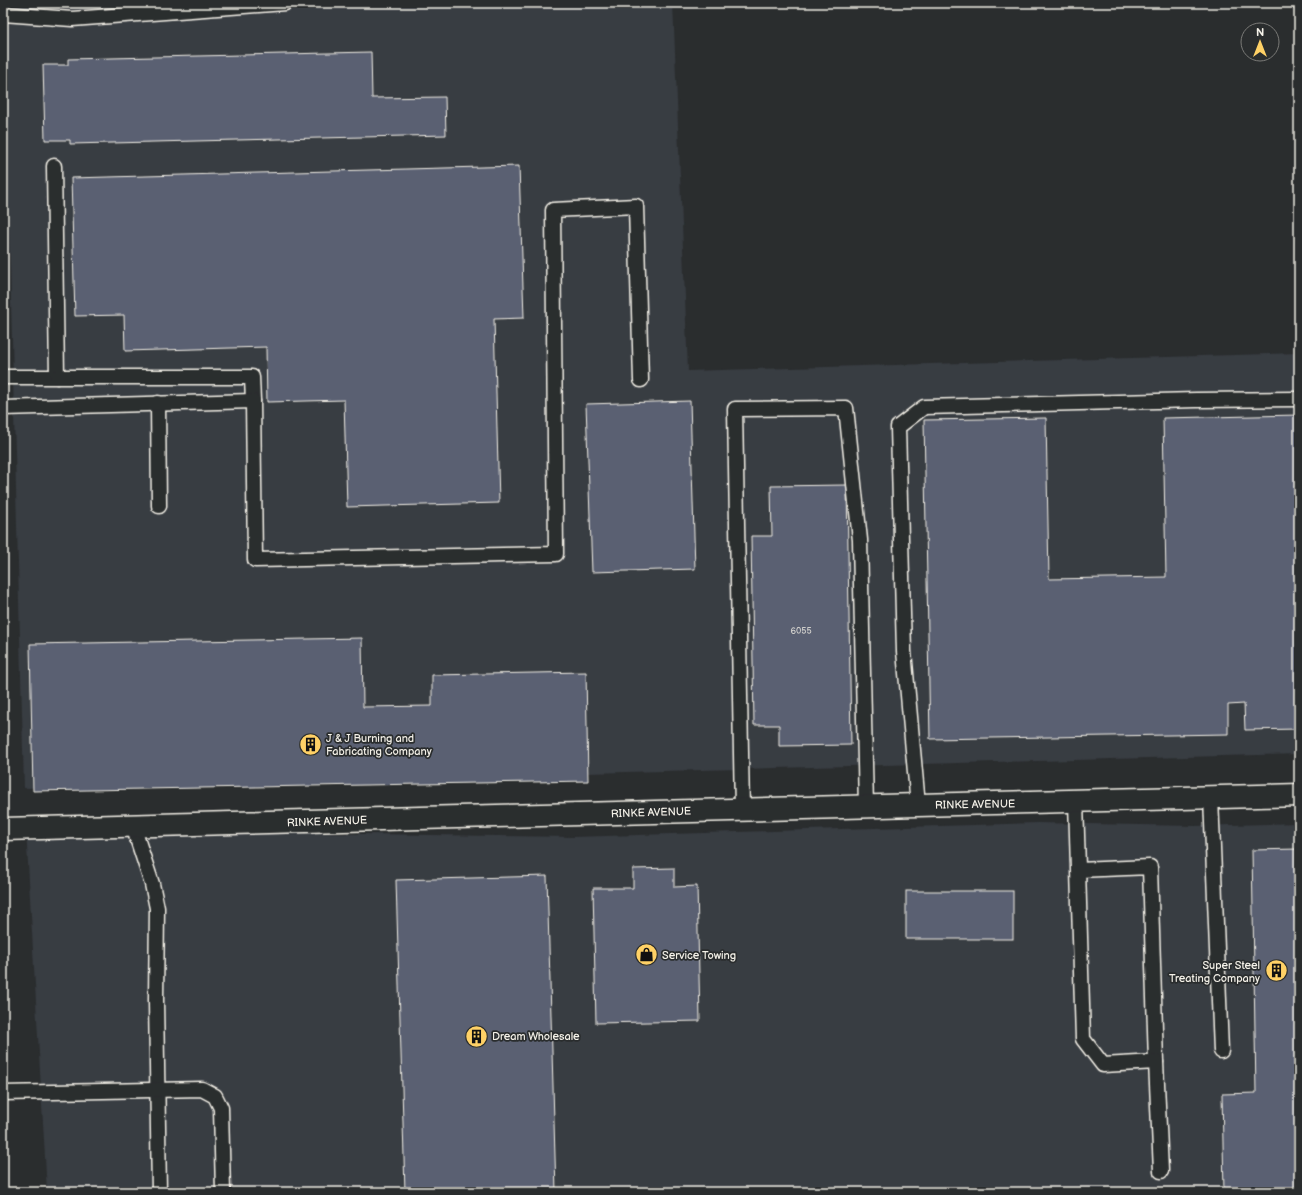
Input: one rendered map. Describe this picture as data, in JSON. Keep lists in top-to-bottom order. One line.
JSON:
{"streets":{"street":["RINKE AVENUE"]},"places":{"building":["J & J Burning and Fabricating Company","Super Steel Treating Company","Dream Wholesale"],"shop":["Service Towing"]},"house_numbers":["6055"],"north":"top"}
